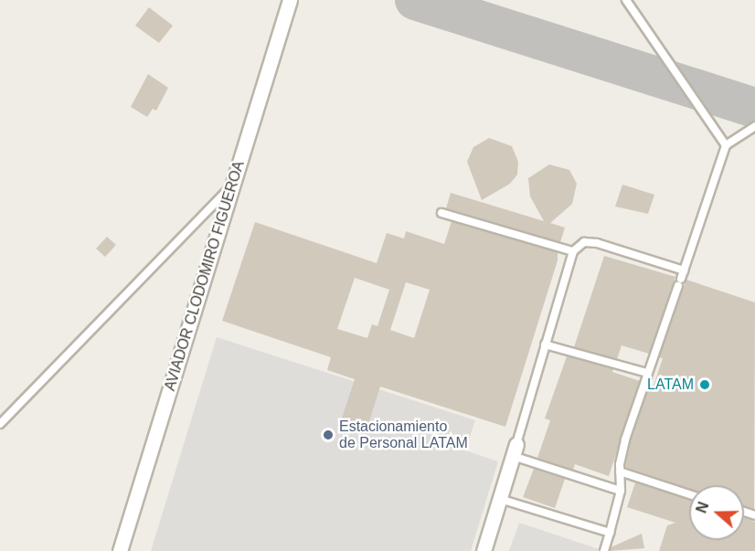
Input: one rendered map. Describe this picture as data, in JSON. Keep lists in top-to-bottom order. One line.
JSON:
{"streets":{"street":["AVIADOR CLODOMIRO FIGUEROA"]},"places":["LATAM","Estacionamiento de Personal LATAM"],"north":"left"}
